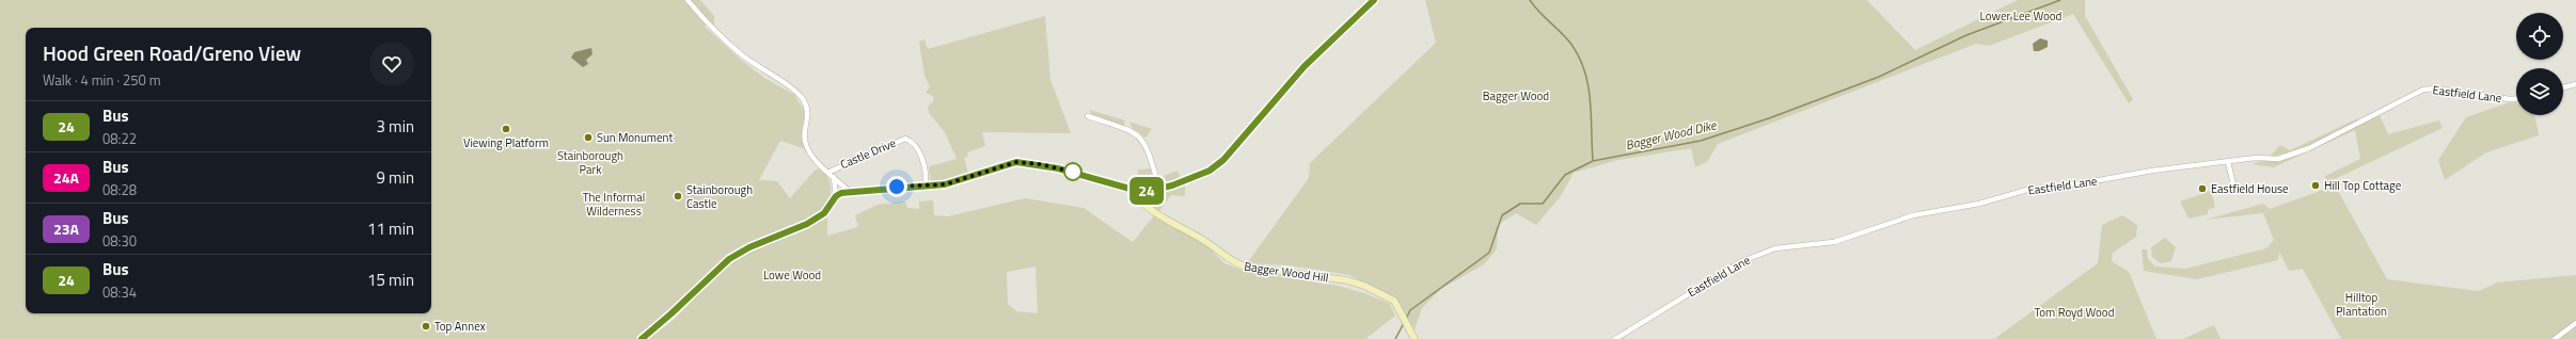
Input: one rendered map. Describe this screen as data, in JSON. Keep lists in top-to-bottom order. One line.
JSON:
{"streets":{"street":["Eastfield Lane","Castle Drive","Bagger Wood Hill"]},"water":["Bagger Wood Dike"],"parks":["Lower Lee Wood","Bagger Wood","Stainborough Park","The Informal Wilderness","Lowe Wood","Hilltop Plantation","Tom Royd Wood"],"places":["Viewing Platform","Sun Monument","Hill Top Cottage","Eastfield House","Stainborough Castle","Top Annex"],"lines":["bus line 24"],"page":{"on_map":"24","heading":["Hood Green Road/Greno View","Walk · 4 min · 250 m"],"list":[{"mark":"24","name":"Bus","note":"08:22","value":"3 min"},{"mark":"24A","name":"Bus","note":"08:28","value":"9 min"},{"mark":"23A","name":"Bus","note":"08:30","value":"11 min"},{"mark":"24","name":"Bus","note":"08:34","value":"15 min"}]}}
